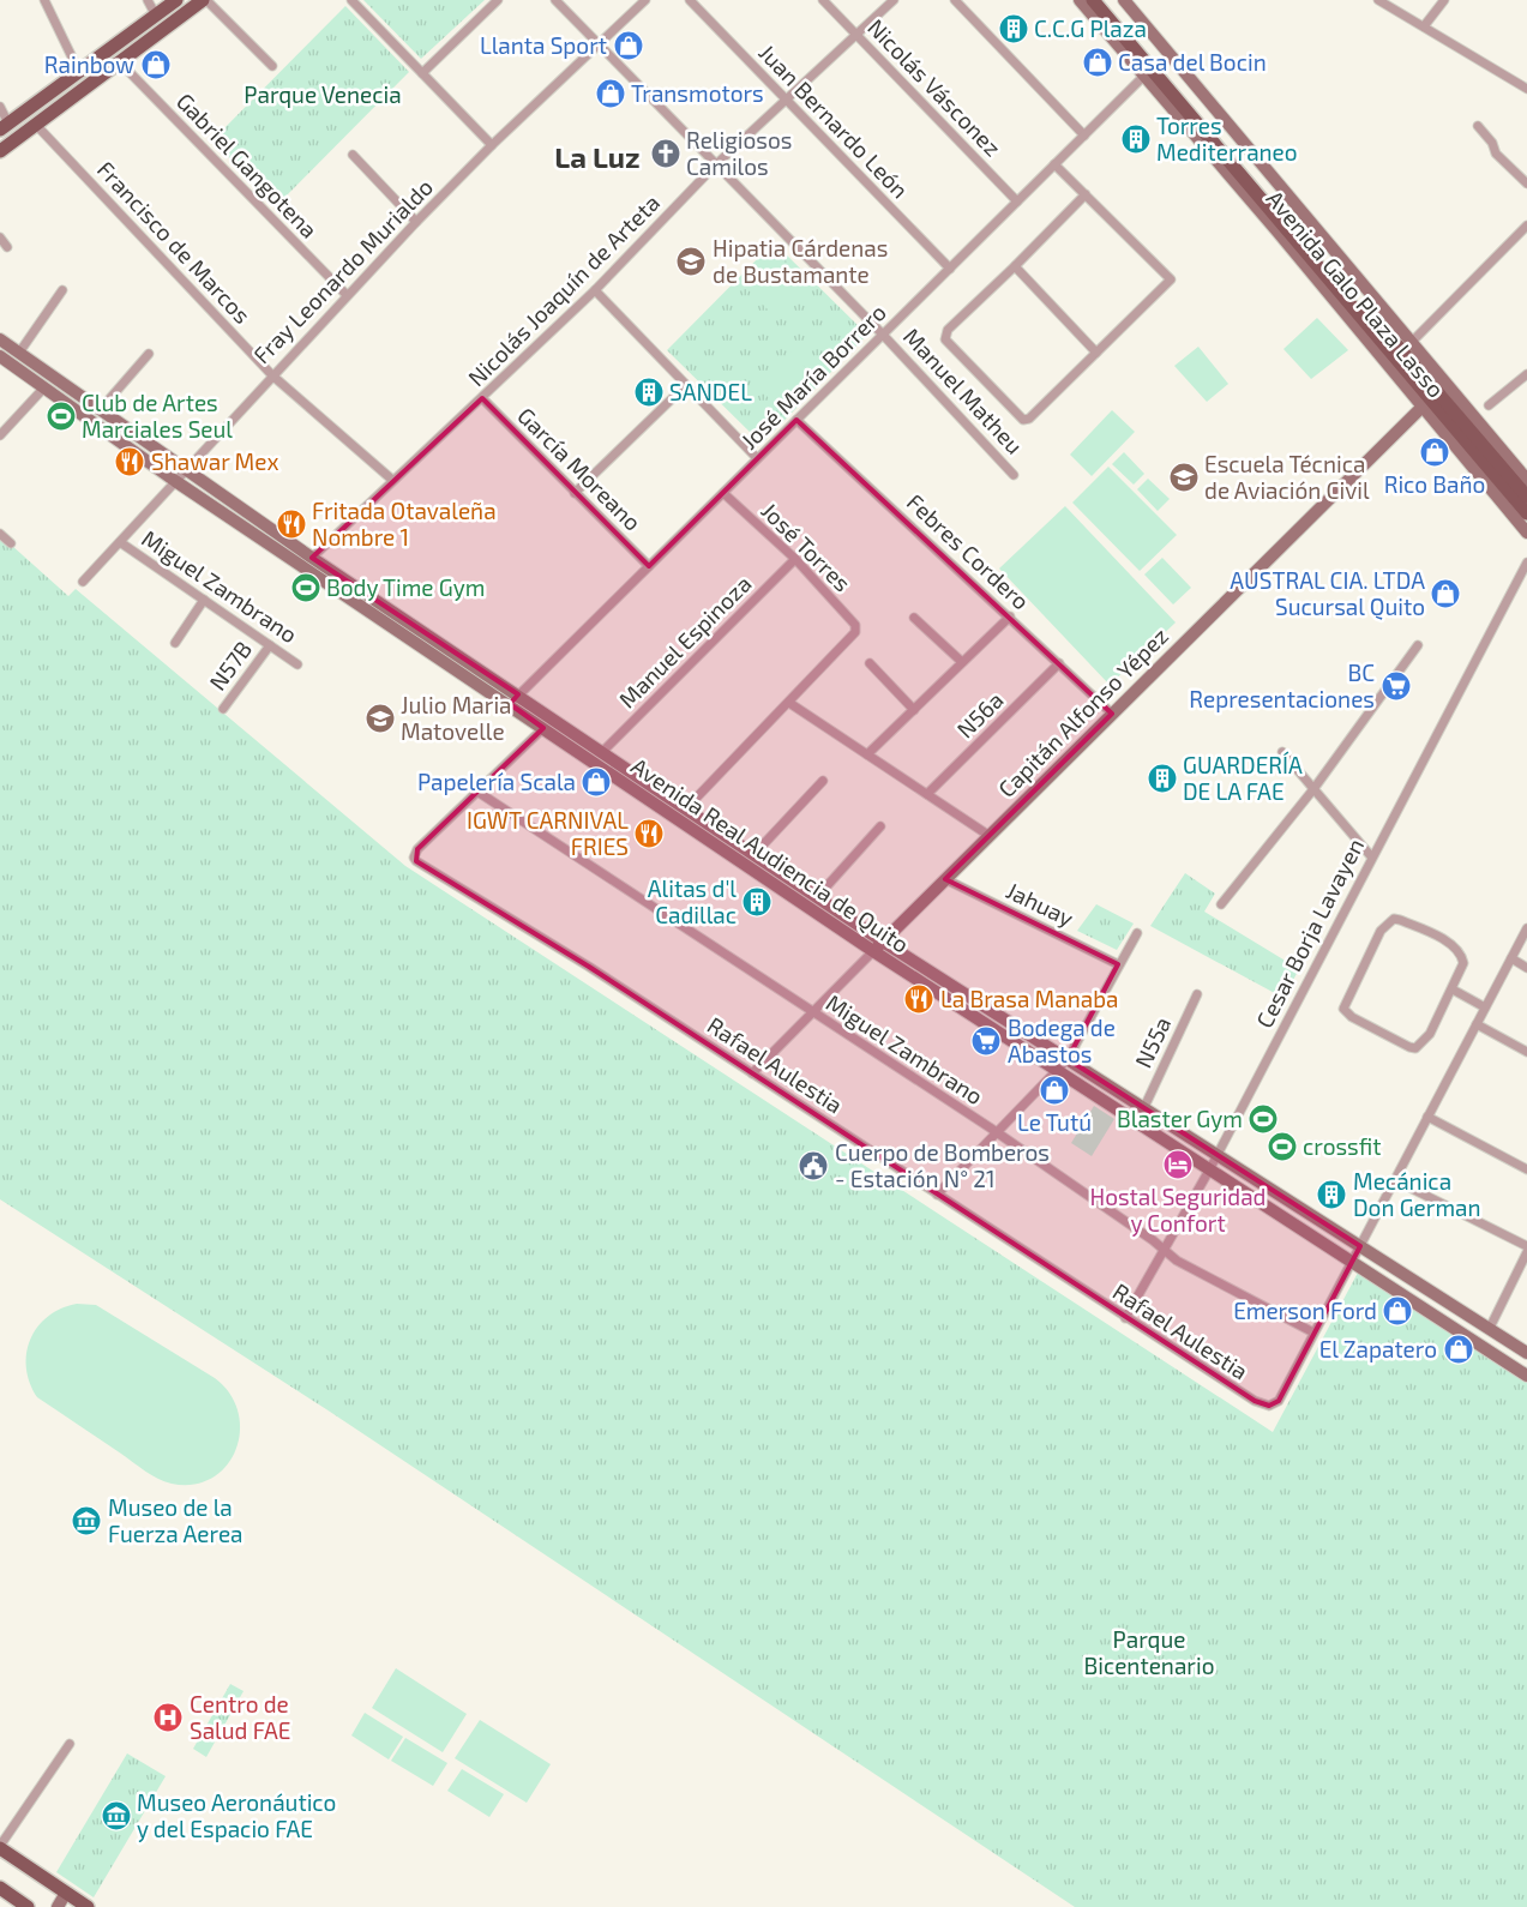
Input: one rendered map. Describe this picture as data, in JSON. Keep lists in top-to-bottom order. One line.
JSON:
{"streets":{"main road":["Avenida Galo Plaza Lasso","Capitán Alfonso Yépez","Avenida Real Audiencia de Quito"],"street":["Nicolás Vásconez","Juan Bernardo León","Gabriel Gangotena","Francisco de Marcos","Fray Leonardo Murialdo","Nicolás Joaquín de Arteta","José María Borrero","Manuel Matheu","García Moreano","José Torres","Febres Cordero","Miguel Zambrano","Manuel Espinoza","N57B","N56a","Jahuay","Cesar Borja Lavayen","N55a","Rafael Aulestia"]},"crossings":[["Nicolás Vásconez","Nicolás Joaquín de Arteta"],["Nicolás Vásconez","José María Borrero"],["Juan Bernardo León","Nicolás Joaquín de Arteta"],["Juan Bernardo León","José María Borrero"],["Gabriel Gangotena","Fray Leonardo Murialdo"],["Francisco de Marcos","Fray Leonardo Murialdo"],["Francisco de Marcos","Nicolás Joaquín de Arteta"],["Fray Leonardo Murialdo","Manuel Matheu"],["Fray Leonardo Murialdo","Miguel Zambrano"],["Fray Leonardo Murialdo","Avenida Real Audiencia de Quito"],["Nicolás Joaquín de Arteta","Manuel Matheu"],["Nicolás Joaquín de Arteta","García Moreano"],["Nicolás Joaquín de Arteta","Avenida Real Audiencia de Quito"],["Avenida Galo Plaza Lasso","José María Borrero"],["Avenida Galo Plaza Lasso","Capitán Alfonso Yépez"],["José María Borrero","Manuel Matheu"],["José María Borrero","García Moreano"],["José María Borrero","José Torres"],["José María Borrero","Febres Cordero"],["José María Borrero","Avenida Real Audiencia de Quito"],["José Torres","Manuel Espinoza"],["Febres Cordero","Capitán Alfonso Yépez"],["Febres Cordero","N56a"],["Miguel Zambrano","N57B"],["Miguel Zambrano","Capitán Alfonso Yépez"],["Miguel Zambrano","Cesar Borja Lavayen"],["Miguel Zambrano","Rafael Aulestia"],["Manuel Espinoza","Avenida Real Audiencia de Quito"],["Capitán Alfonso Yépez","Avenida Real Audiencia de Quito"],["Capitán Alfonso Yépez","Jahuay"],["Capitán Alfonso Yépez","Rafael Aulestia"],["Avenida Real Audiencia de Quito","Cesar Borja Lavayen"],["Avenida Real Audiencia de Quito","N55a"],["Avenida Real Audiencia de Quito","Rafael Aulestia"],["Cesar Borja Lavayen","Rafael Aulestia"]],"districts":["La Luz"],"parks":["Parque Venecia","Parque Bicentenario"],"places":{"building":["C.C.G Plaza","Torres Mediterraneo","SANDEL","GUARDERÍA DE LA FAE","Alitas d'l Cadillac","Mecánica Don German"],"shop":["Llanta Sport","Casa del Bocin","Rainbow","Transmotors","Rico Baño","AUSTRAL CIA. LTDA Sucursal Quito","Papelería Scala","Le Tutú","Emerson Ford","El Zapatero"],"church":["Religiosos Camilos"],"school or university":["Hipatia Cárdenas de Bustamante","Escuela Técnica de Aviación Civil","Julio Maria Matovelle"],"sports":["Club de Artes Marciales Seul","Body Time Gym","Blaster Gym","crossfit"],"restaurant":["Shawar Mex","Fritada Otavaleña Nombre 1","IGWT CARNIVAL FRIES","La Brasa Manaba"],"supermarket":["BC Representaciones","Bodega de Abastos"],"hotel":["Hostal Seguridad y Confort"],"public building":["Cuerpo de Bomberos - Estación N° 21"],"museum":["Museo de la Fuerza Aerea","Museo Aeronáutico y del Espacio FAE"],"hospital":["Centro de Salud FAE"]}}
